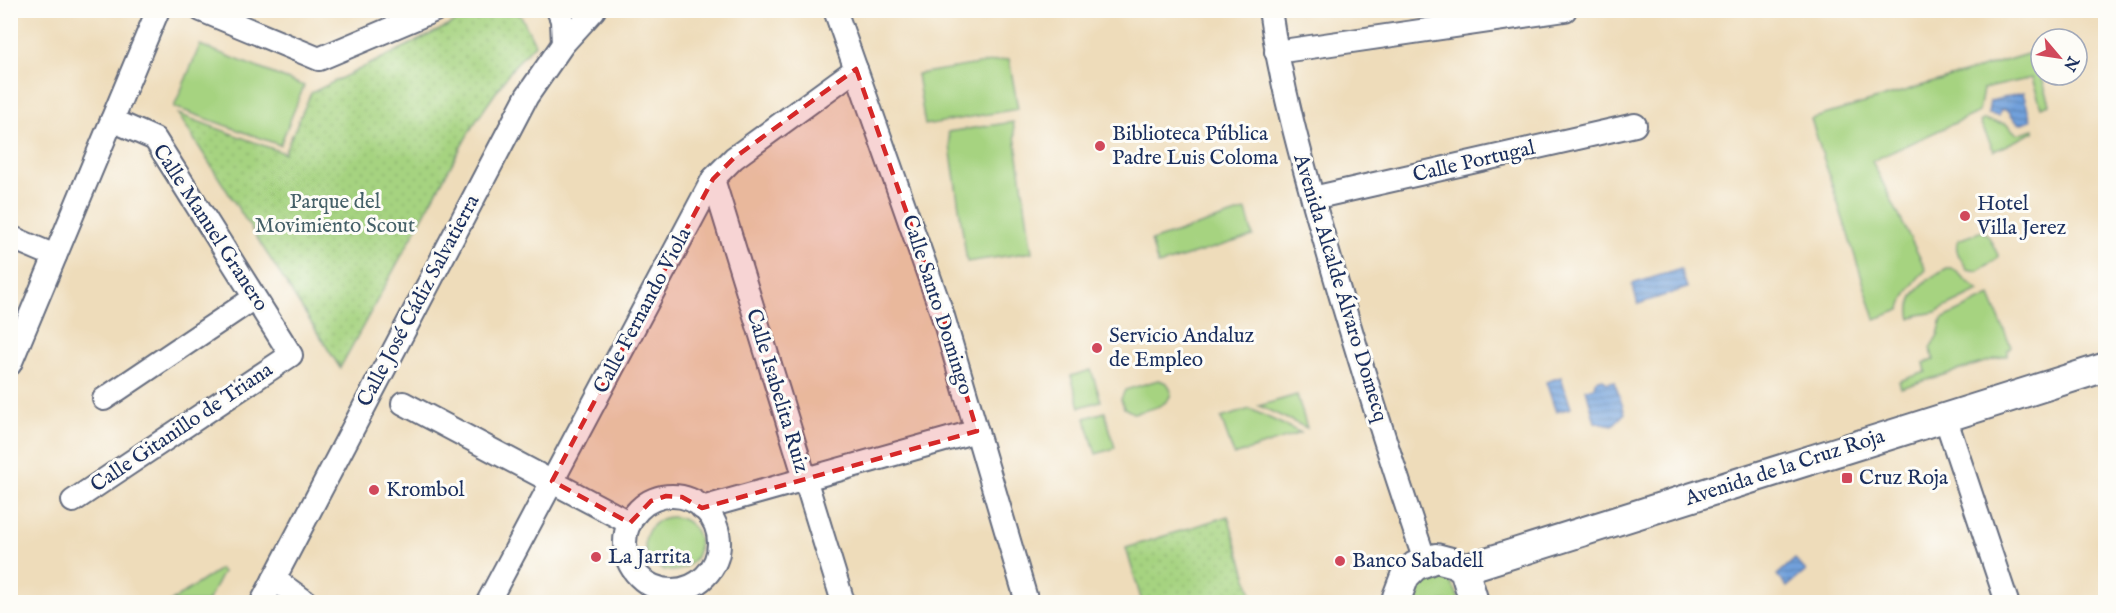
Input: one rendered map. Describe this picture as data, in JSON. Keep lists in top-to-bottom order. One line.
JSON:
{"streets":{"main road":["Avenida de la Cruz Roja"],"street":["Calle Portugal","Calle Manuel Granero","Avenida Alcalde Álvaro Domecq","Calle José Cádiz Salvatierra","Calle Santo Domingo","Calle Fernando Viola","Calle Isabelita Ruiz","Calle Gitanillo de Triana"]},"crossings":[["Calle Portugal","Avenida Alcalde Álvaro Domecq"],["Calle Manuel Granero","Calle Gitanillo de Triana"],["Calle Santo Domingo","Calle Fernando Viola"],["Calle Fernando Viola","Calle Isabelita Ruiz"]],"parks":["Parque del Movimiento Scout"],"places":{"other":["Biblioteca Pública Padre Luis Coloma","Hotel Villa Jerez","Servicio Andaluz de Empleo","Krombol","La Jarrita","Banco Sabadell"],"transit":["Cruz Roja"]},"north":"bottom right"}
